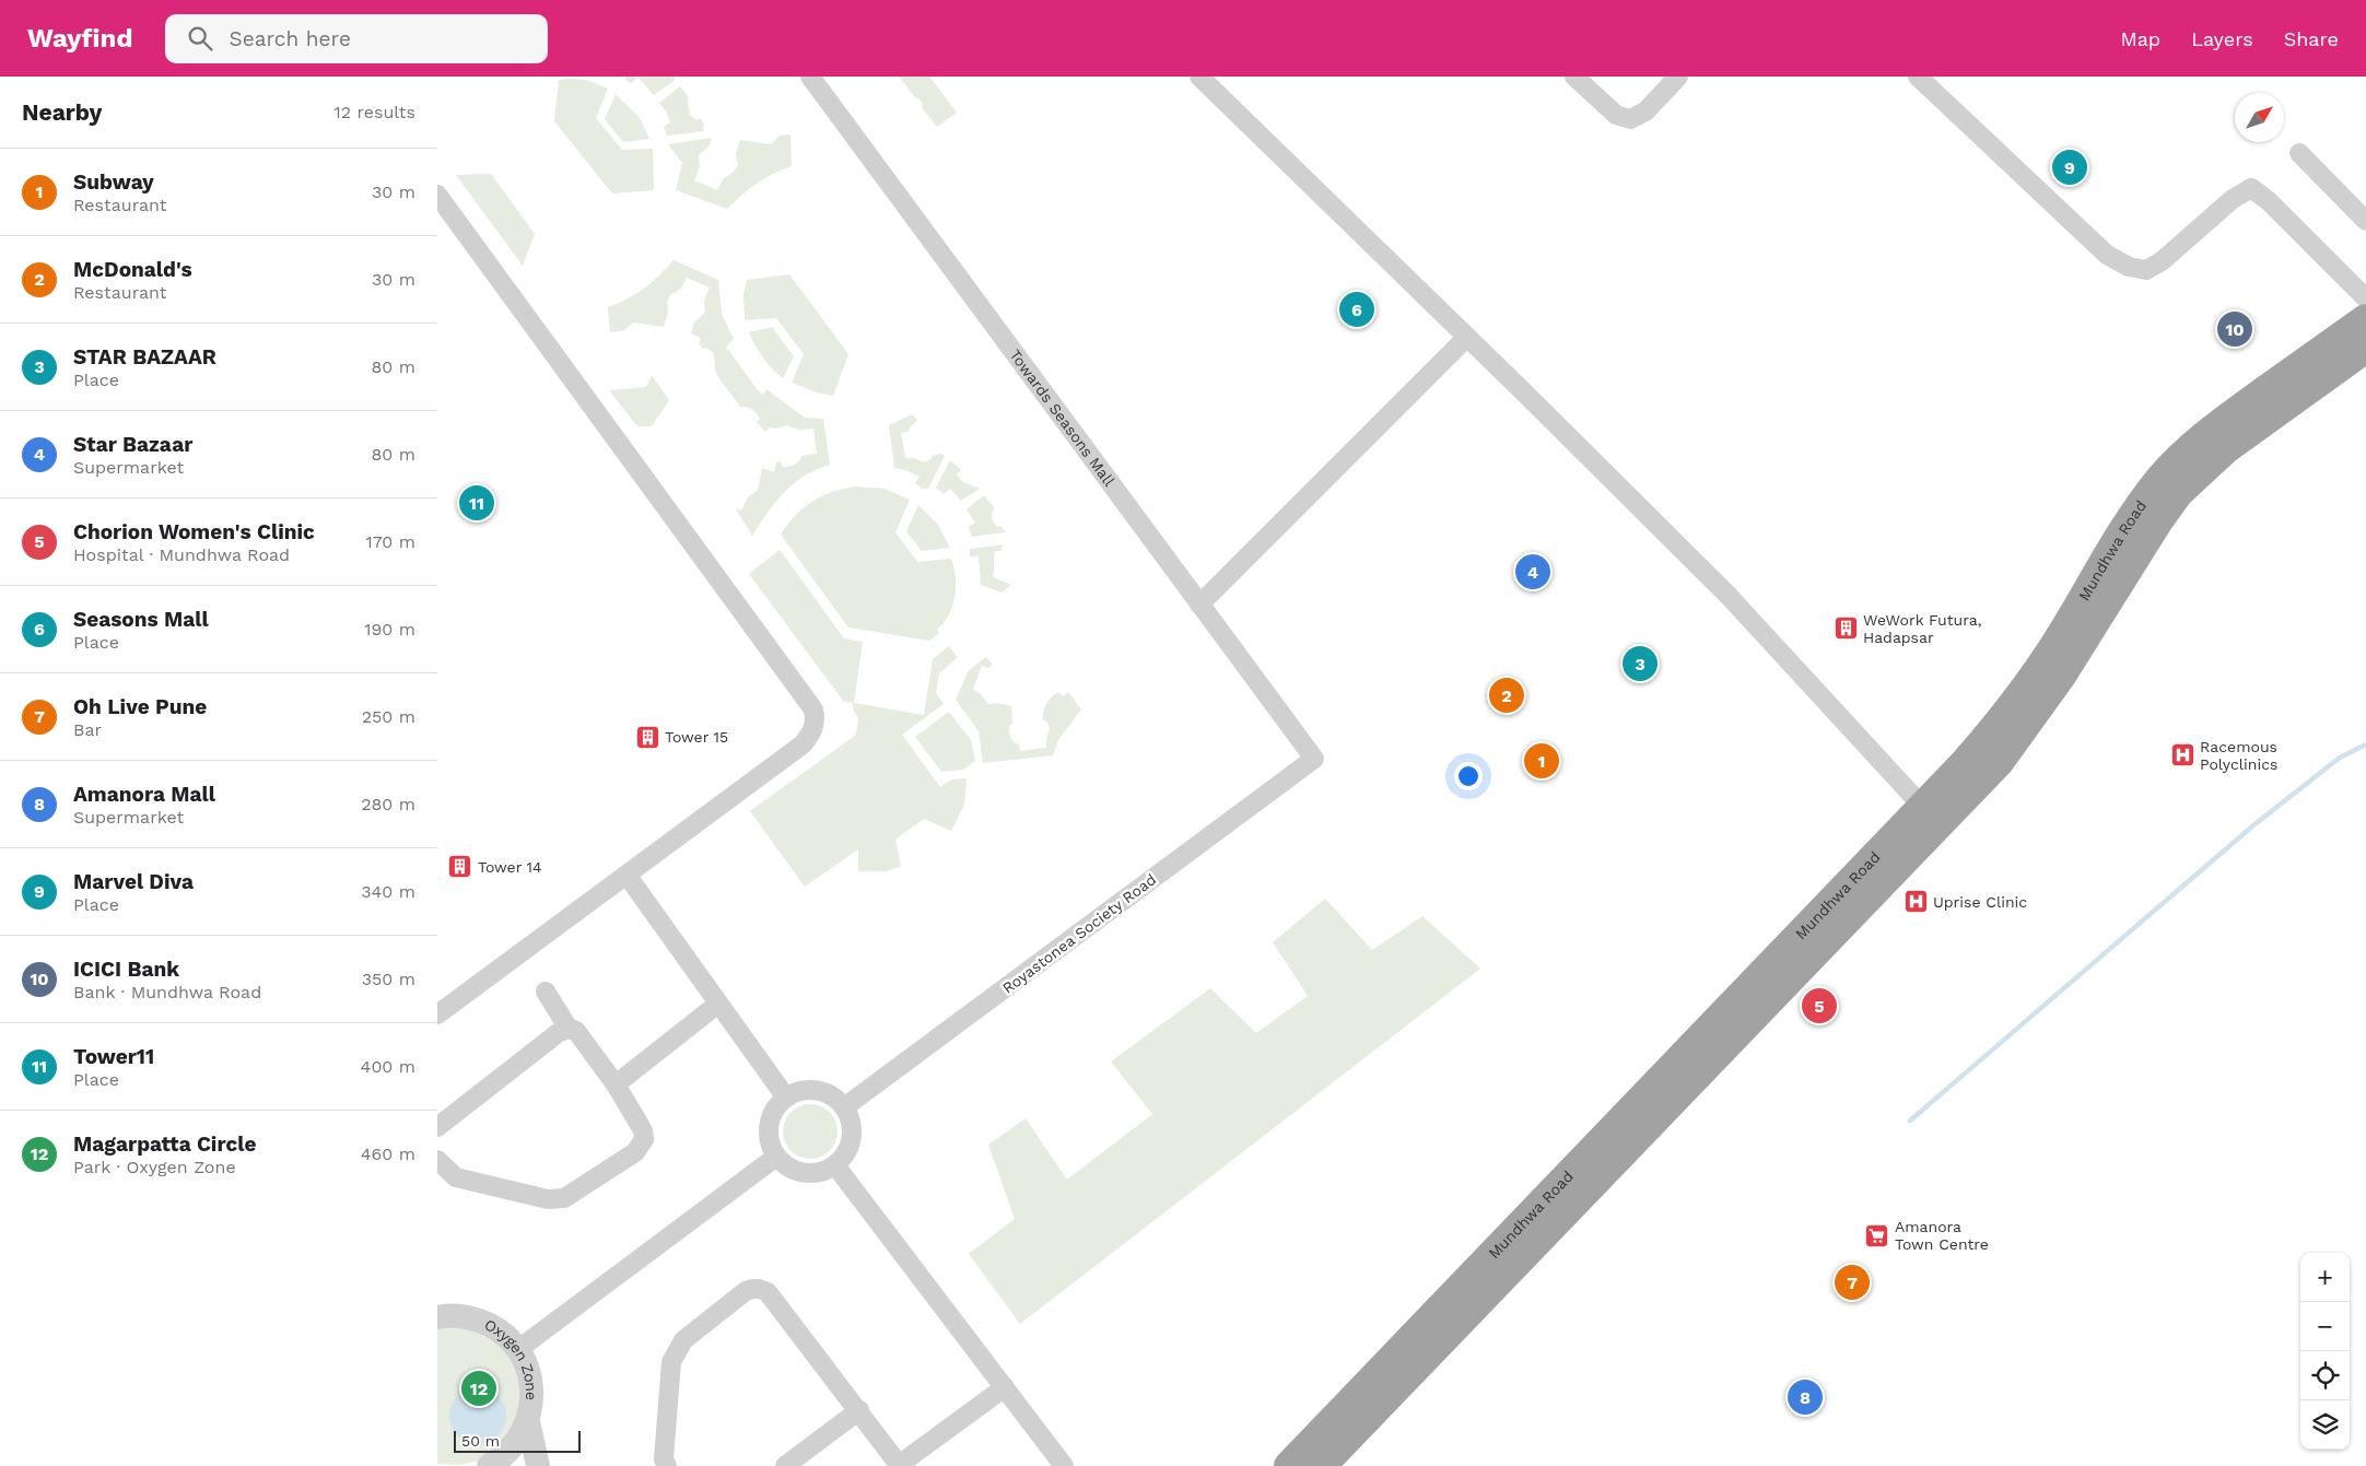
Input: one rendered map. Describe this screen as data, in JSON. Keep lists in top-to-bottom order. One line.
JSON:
{"streets":{"highway":["Mundhwa Road"],"street":["Towards Seasons Mall","Royastonea Society Road","Oxygen Zone"]},"crossings":[["Towards Seasons Mall","Royastonea Society Road"]],"places":{"building":["WeWork Futura, Hadapsar","Tower 15","Tower 14"],"hospital":["Racemous Polyclinics","Uprise Clinic"],"supermarket":["Amanora Town Centre"]},"scale_bar":"50 m","north":"top right","page":{"header":"Wayfind","search":"Search here","nav":["Map","Layers","Share"],"heading":["Nearby","12 results"],"list":[{"mark":"1","name":"Subway","note":"Restaurant","value":"30 m"},{"mark":"2","name":"McDonald's","note":"Restaurant","value":"30 m"},{"mark":"3","name":"STAR BAZAAR","note":"Place","value":"80 m"},{"mark":"4","name":"Star Bazaar","note":"Supermarket","value":"80 m"},{"mark":"5","name":"Chorion Women's Clinic","note":"Hospital · Mundhwa Road","value":"170 m"},{"mark":"6","name":"Seasons Mall","note":"Place","value":"190 m"},{"mark":"7","name":"Oh Live Pune","note":"Bar","value":"250 m"},{"mark":"8","name":"Amanora Mall","note":"Supermarket","value":"280 m"},{"mark":"9","name":"Marvel Diva","note":"Place","value":"340 m"},{"mark":"10","name":"ICICI Bank","note":"Bank · Mundhwa Road","value":"350 m"},{"mark":"11","name":"Tower11","note":"Place","value":"400 m"},{"mark":"12","name":"Magarpatta Circle","note":"Park · Oxygen Zone","value":"460 m"}],"pins":["9","6","10","11","4","3","2","1","5","7","12","8"],"map_buttons":["+","−"],"scale":"50 m"}}
